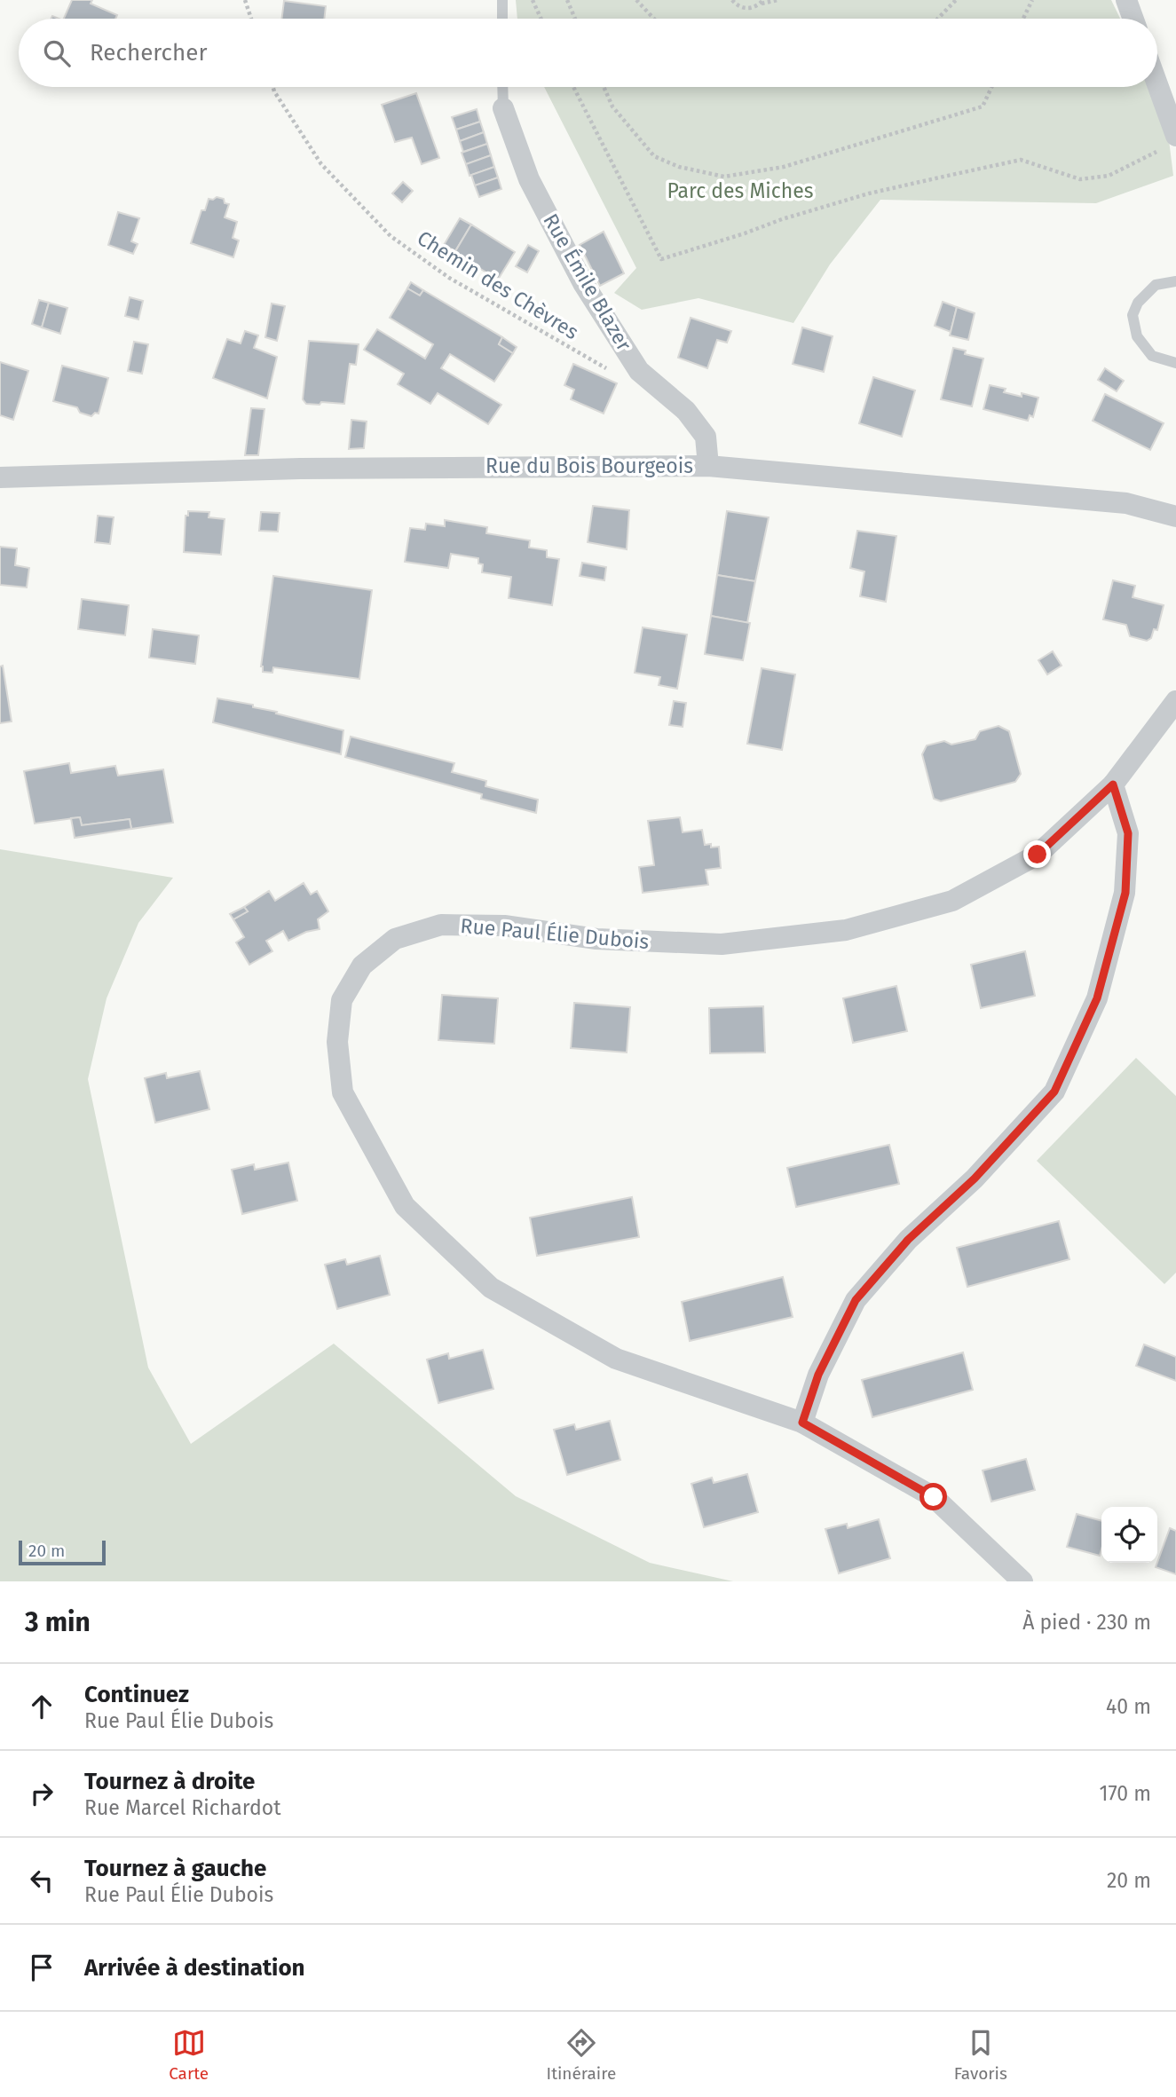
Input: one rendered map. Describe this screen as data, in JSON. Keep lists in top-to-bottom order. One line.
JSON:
{"streets":{"street":["Rue Émile Blazer","Rue du Bois Bourgeois","Rue Paul Élie Dubois"],"path":["Chemin des Chèvres"]},"crossings":[["Rue Émile Blazer","Chemin des Chèvres"],["Rue Émile Blazer","Rue du Bois Bourgeois"]],"parks":["Parc des Miches"],"scale_bar":"20 m","page":{"search":"Rechercher","scale":"20 m","heading":["3 min","À pied · 230 m"],"list":[["Continuez","Rue Paul Élie Dubois","40 m"],["Tournez à droite","Rue Marcel Richardot","170 m"],["Tournez à gauche","Rue Paul Élie Dubois","20 m"],"Arrivée à destination"],"nav":["Carte","Itinéraire","Favoris"]}}
